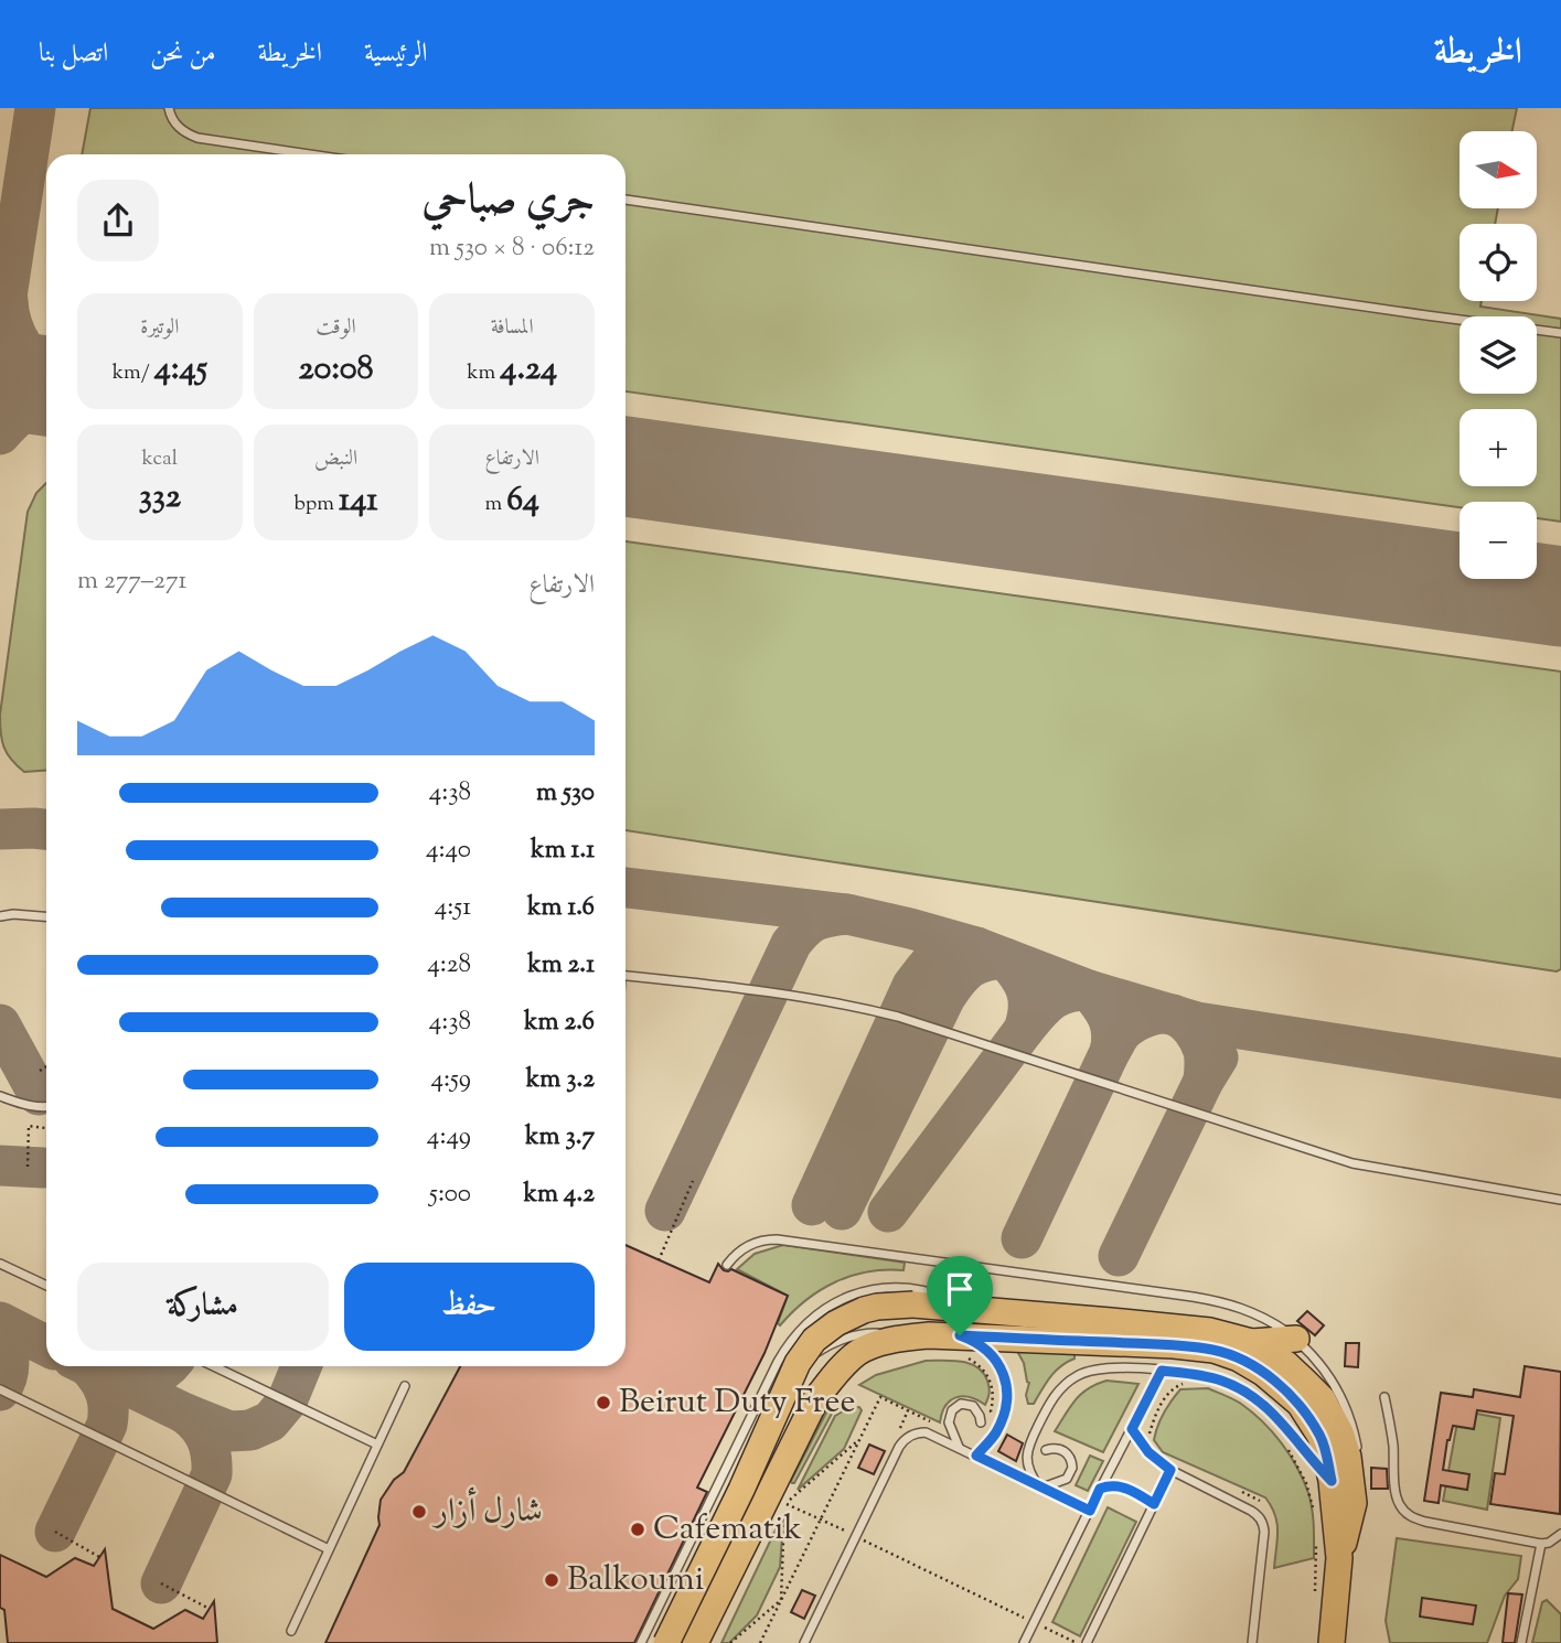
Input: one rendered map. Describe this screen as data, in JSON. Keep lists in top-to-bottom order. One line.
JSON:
{"places":["Beirut Duty Free","شارل أزار","Cafematik","Balkoumi"],"north":"right","page":{"header":"الخريطة","nav":["الرئيسية","الخريطة","من نحن","اتصل بنا"],"map_buttons":["+","−"],"heading":["جري صباحي","06:12 · 8 × 530 m"],"stats":[["المسافة","4.24 km"],["الوقت","20:08"],["الوتيرة","4:45 /km"],["الارتفاع","64 m"],["النبض","141 bpm"],["kcal","332"]],"chart":["الارتفاع","271–277 m"],"list":[{"name":"530 m","note":"4:38"},{"name":"1.1 km","note":"4:40"},{"name":"1.6 km","note":"4:51"},{"name":"2.1 km","note":"4:28"},{"name":"2.6 km","note":"4:38"},{"name":"3.2 km","note":"4:59"},{"name":"3.7 km","note":"4:49"},{"name":"4.2 km","note":"5:00"}],"buttons":["حفظ","مشاركة"]}}
